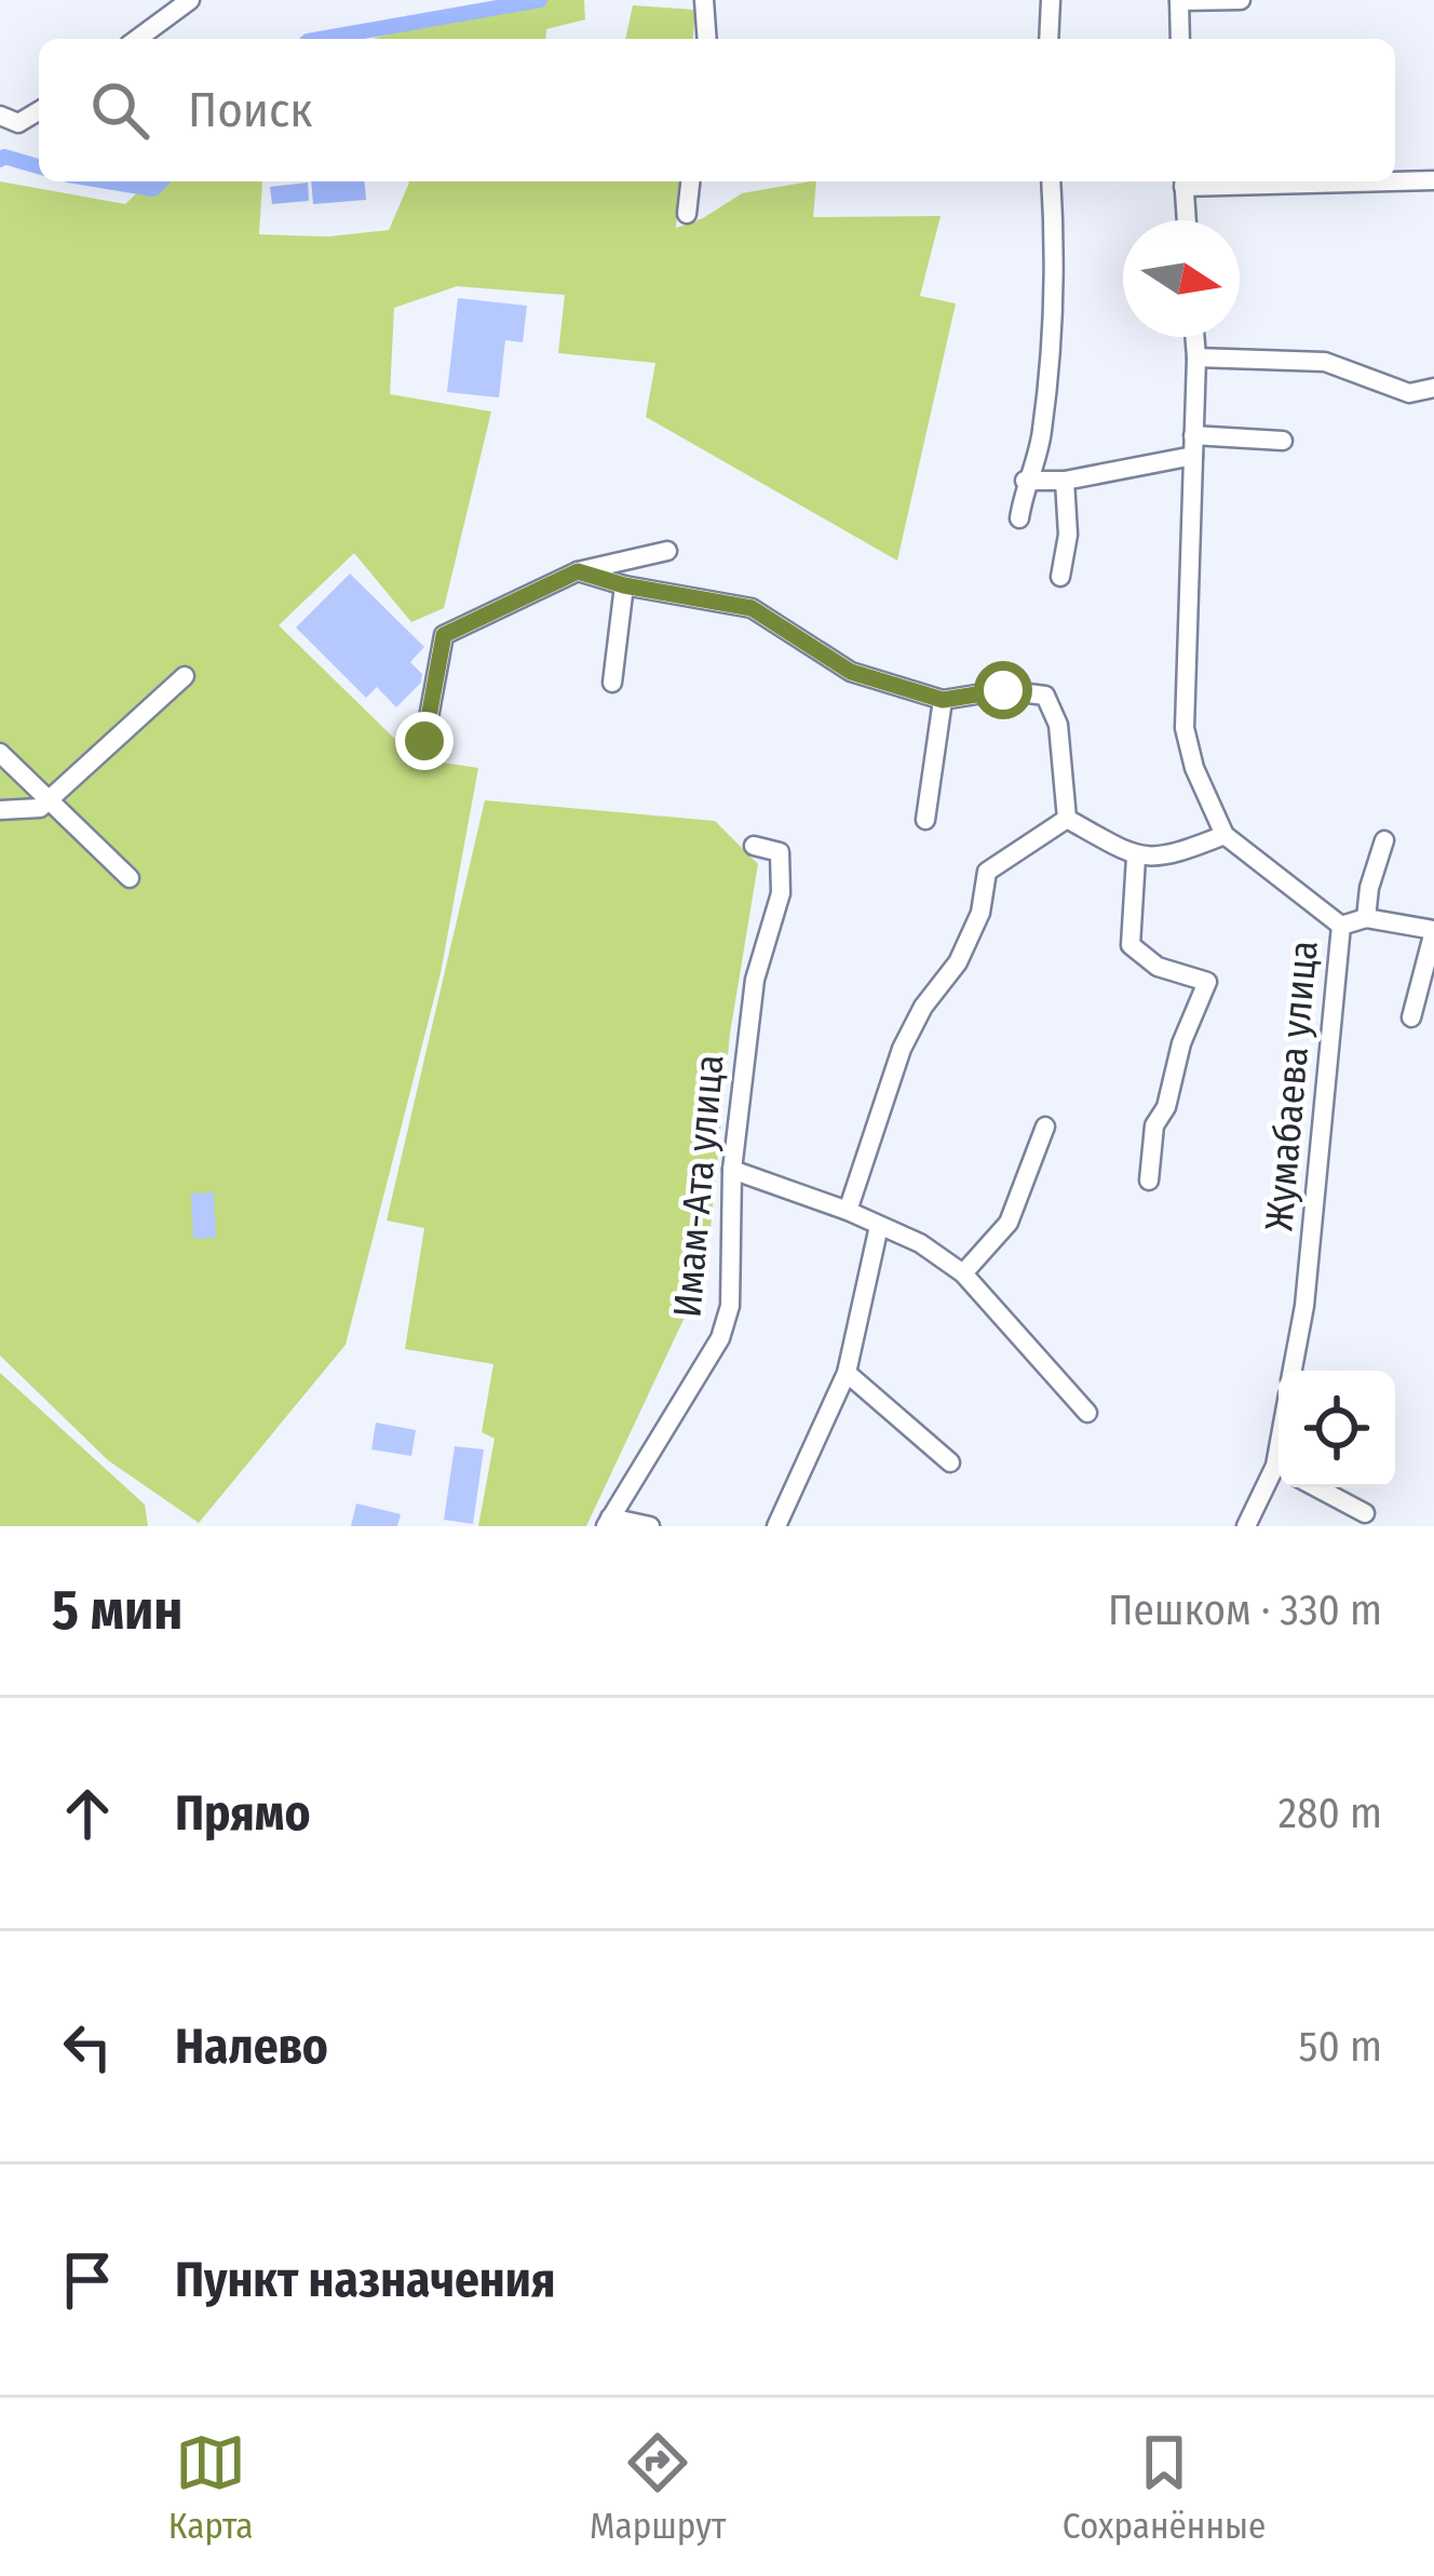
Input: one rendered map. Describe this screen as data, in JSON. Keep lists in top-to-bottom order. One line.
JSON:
{"streets":{"street":["Жумабаева улица","Имам-Ата улица"]},"north":"right","page":{"search":"Поиск","heading":["5 мин","Пешком · 330 m"],"list":[["Прямо","280 m"],["Налево","50 m"],"Пункт назначения"],"nav":["Карта","Маршрут","Сохранённые"]}}
